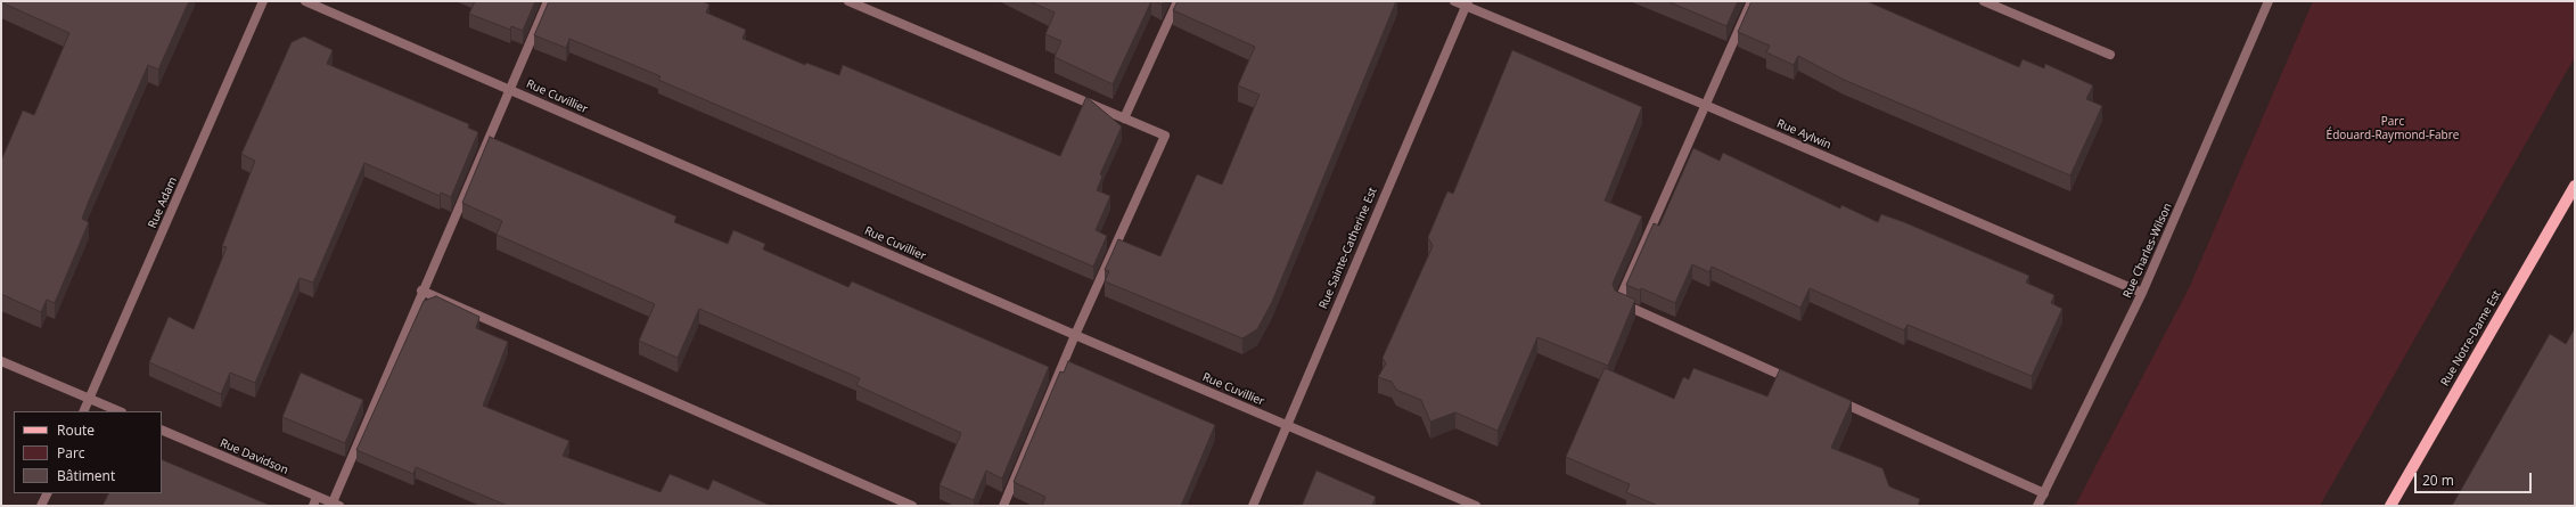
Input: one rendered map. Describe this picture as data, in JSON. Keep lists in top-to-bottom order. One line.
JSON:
{"streets":{"main road":["Rue Notre-Dame Est"],"street":["Rue Cuvillier","Rue Aylwin","Rue Adam","Rue Sainte-Catherine Est","Rue Charles-Wilson","Rue Davidson"]},"crossings":[["Rue Cuvillier","Rue Sainte-Catherine Est"],["Rue Aylwin","Rue Sainte-Catherine Est"],["Rue Aylwin","Rue Charles-Wilson"]],"parks":["Parc Édouard-Raymond-Fabre"],"legend":["Route","Parc","Bâtiment"],"scale_bar":"20 m"}
